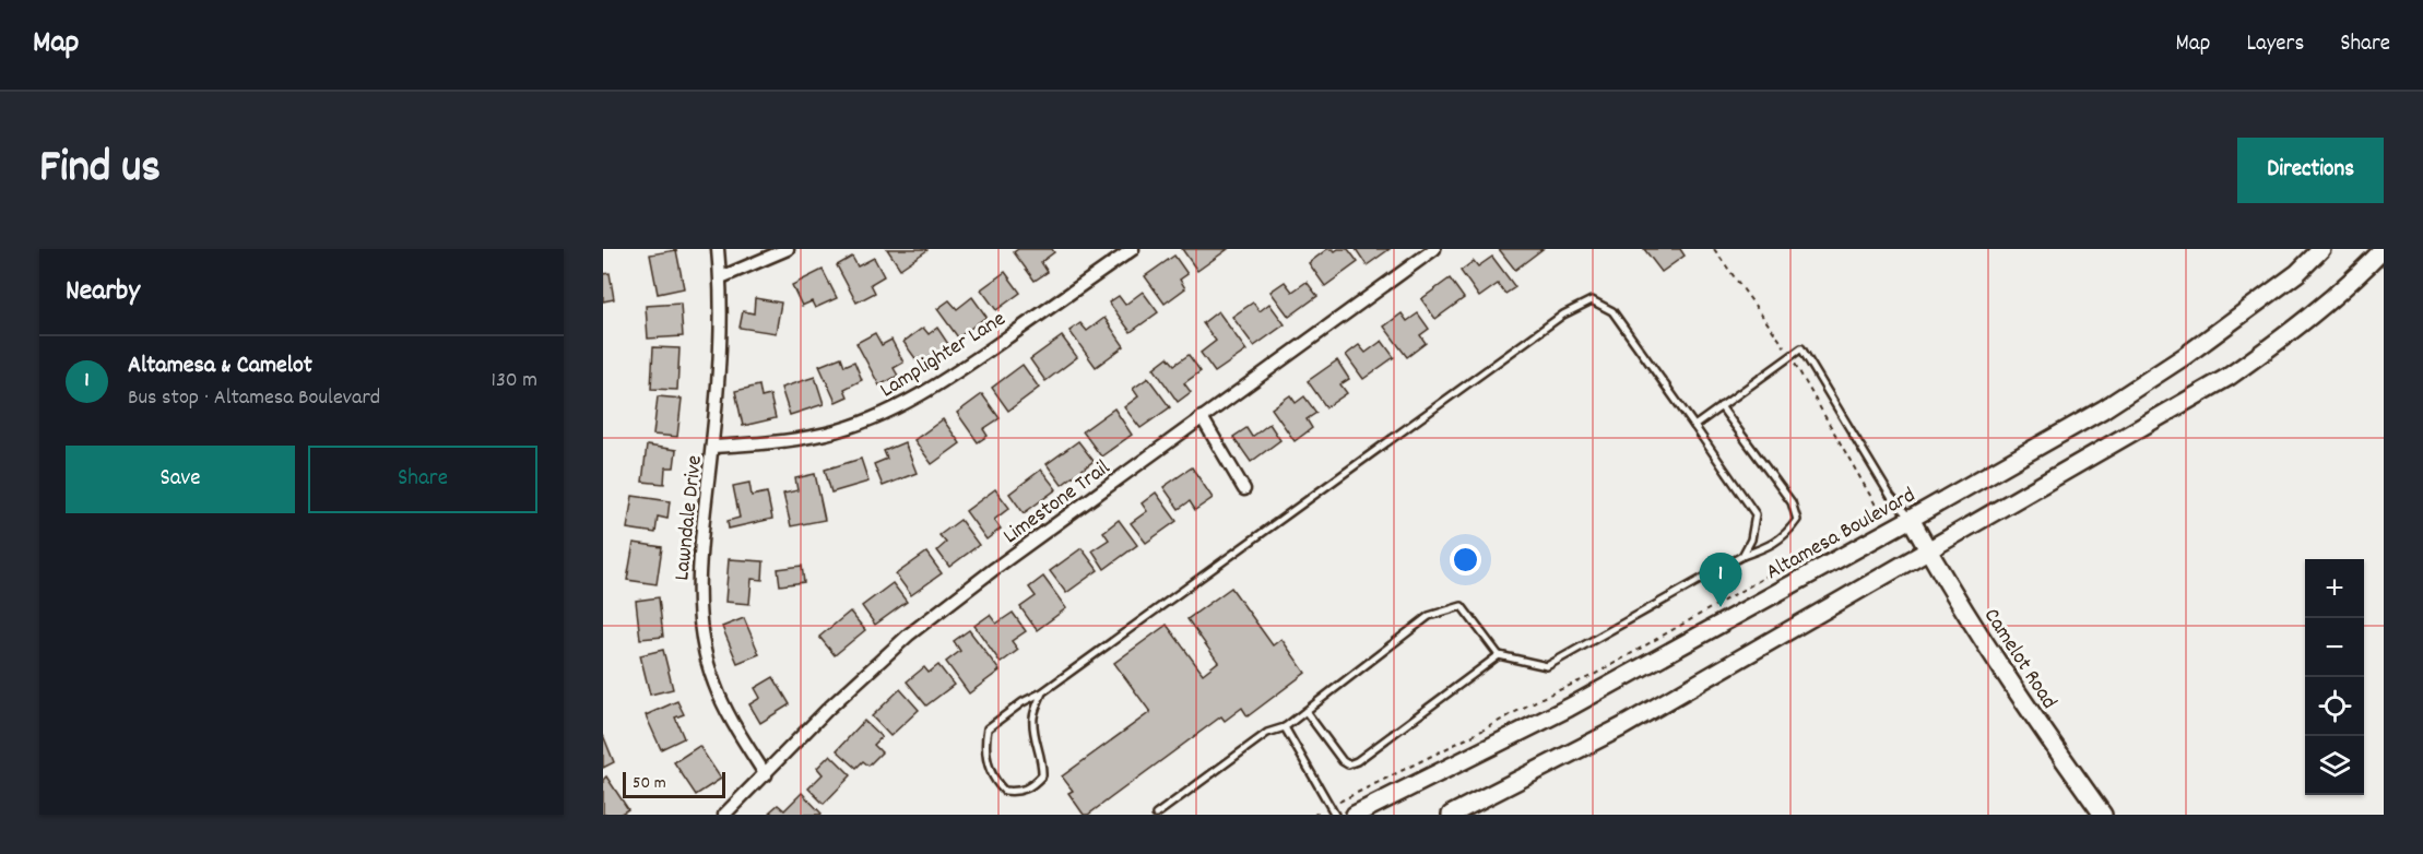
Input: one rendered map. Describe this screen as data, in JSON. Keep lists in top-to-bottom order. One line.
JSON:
{"streets":{"main road":["Altamesa Boulevard","Camelot Road"],"street":["Lamplighter Lane","Limestone Trail","Lawndale Drive"]},"crossings":[["Lamplighter Lane","Lawndale Drive"],["Limestone Trail","Lawndale Drive"],["Altamesa Boulevard","Camelot Road"]],"scale_bar":"50 m","page":{"header":"Map","nav":["Map","Layers","Share"],"title":"Find us","buttons":["Directions",["Save","Share"]],"heading":"Nearby","list":[{"mark":"1","name":"Altamesa & Camelot","note":"Bus stop · Altamesa Boulevard","value":"130 m"}],"pins":"1","map_buttons":["+","−"],"scale":"50 m"}}
